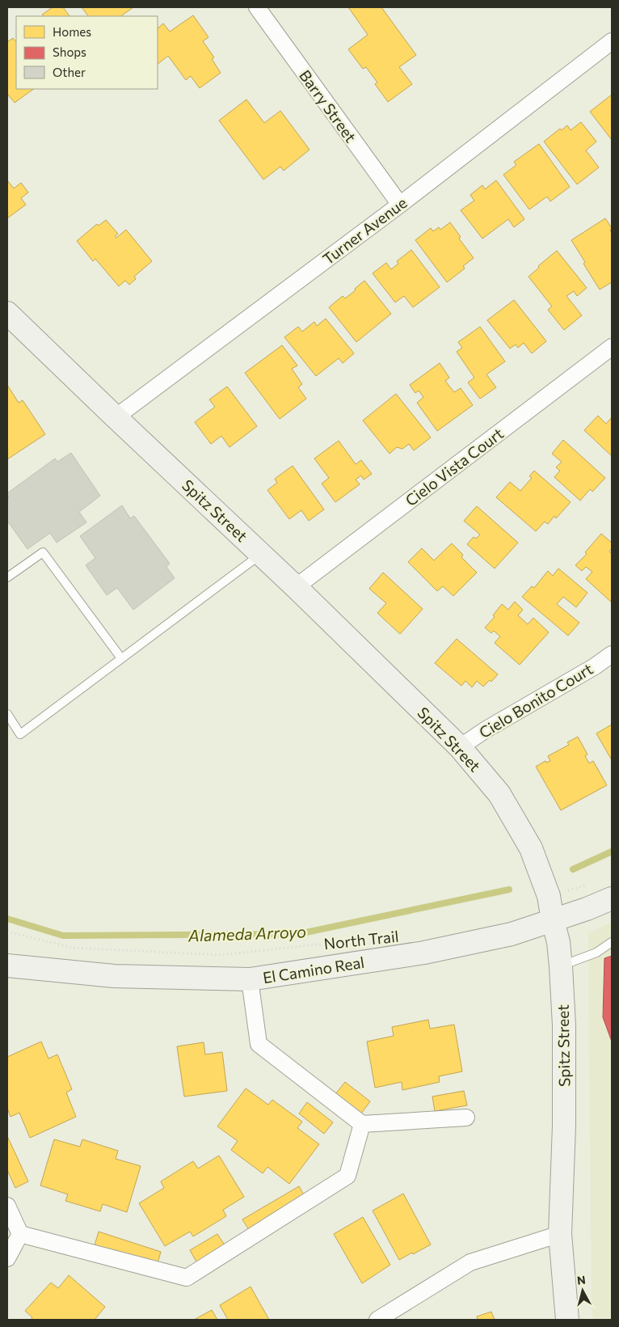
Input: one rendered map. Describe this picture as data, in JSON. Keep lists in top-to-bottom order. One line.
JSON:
{"streets":{"street":["Barry Street","Turner Avenue","Cielo Vista Court","Spitz Street","Cielo Bonito Court","El Camino Real"],"path":["North Trail"]},"crossings":[["Barry Street","Turner Avenue"],["Turner Avenue","Spitz Street"],["Cielo Vista Court","Spitz Street"],["Spitz Street","Cielo Bonito Court"],["Spitz Street","El Camino Real"]],"water":["Alameda Arroyo"],"legend":["Homes","Shops","Other"],"north":"top"}
